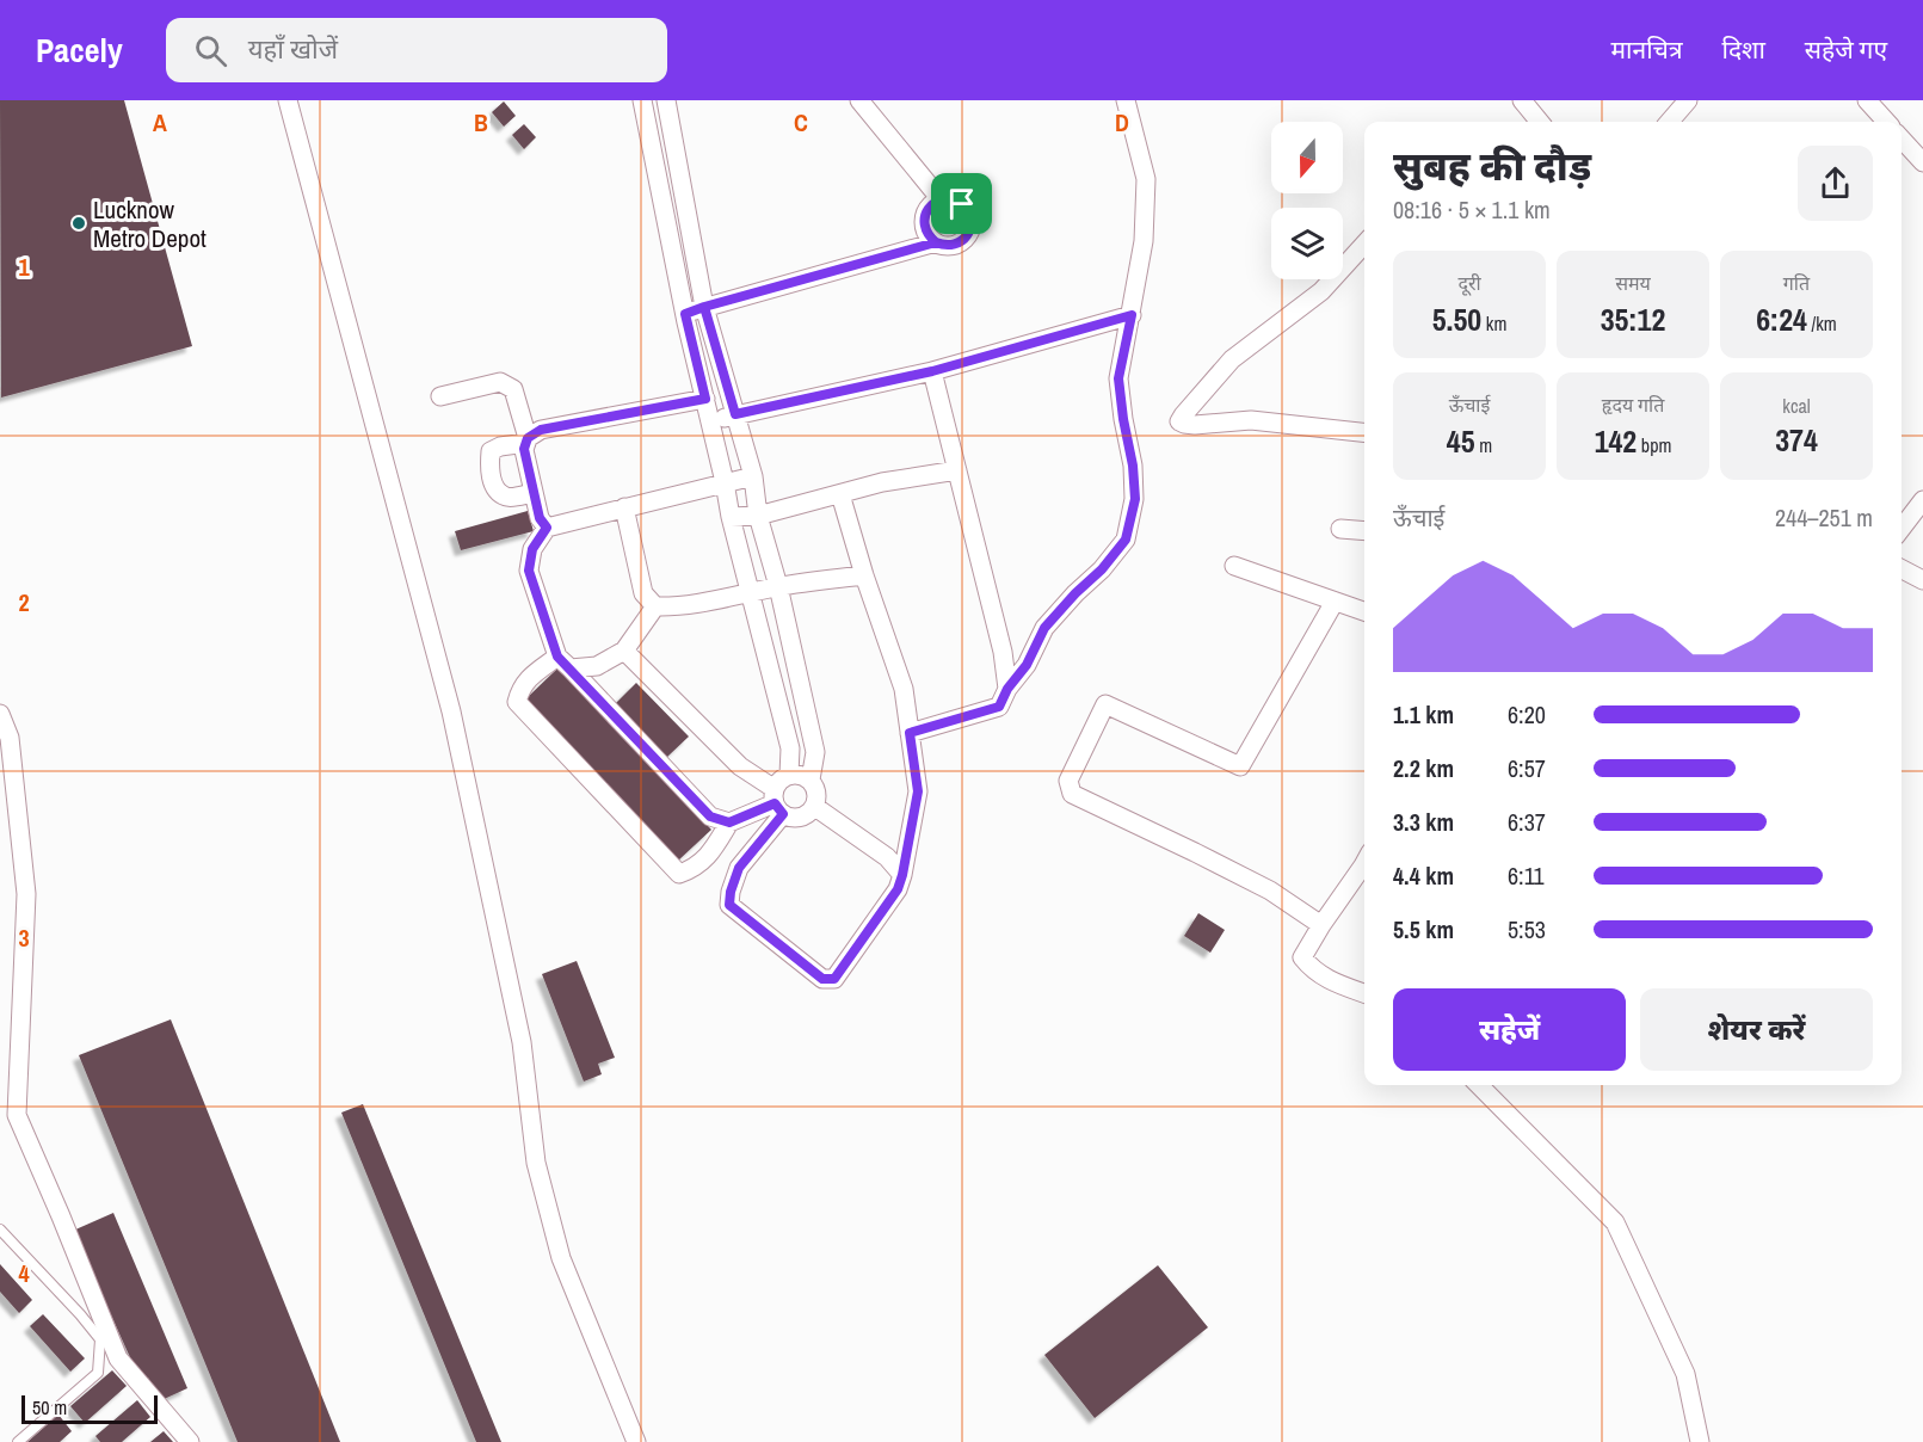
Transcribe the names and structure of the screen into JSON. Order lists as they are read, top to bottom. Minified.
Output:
{"places":["Lucknow Metro Depot"],"scale_bar":"50 m","north":"bottom","page":{"header":"Pacely","search":"यहाँ खोजें","nav":["मानचित्र","दिशा","सहेजे गए"],"heading":["सुबह की दौड़","08:16 · 5 × 1.1 km"],"stats":[["दूरी","5.50 km"],["समय","35:12"],["गति","6:24 /km"],["ऊँचाई","45 m"],["हृदय गति","142 bpm"],["kcal","374"]],"chart":["ऊँचाई","244–251 m"],"list":[{"name":"1.1 km","note":"6:20"},{"name":"2.2 km","note":"6:57"},{"name":"3.3 km","note":"6:37"},{"name":"4.4 km","note":"6:11"},{"name":"5.5 km","note":"5:53"}],"buttons":["सहेजें","शेयर करें"],"scale":"50 m"},"grid":{"columns":["A","B","C","D"],"rows":["1","2","3","4"]}}
